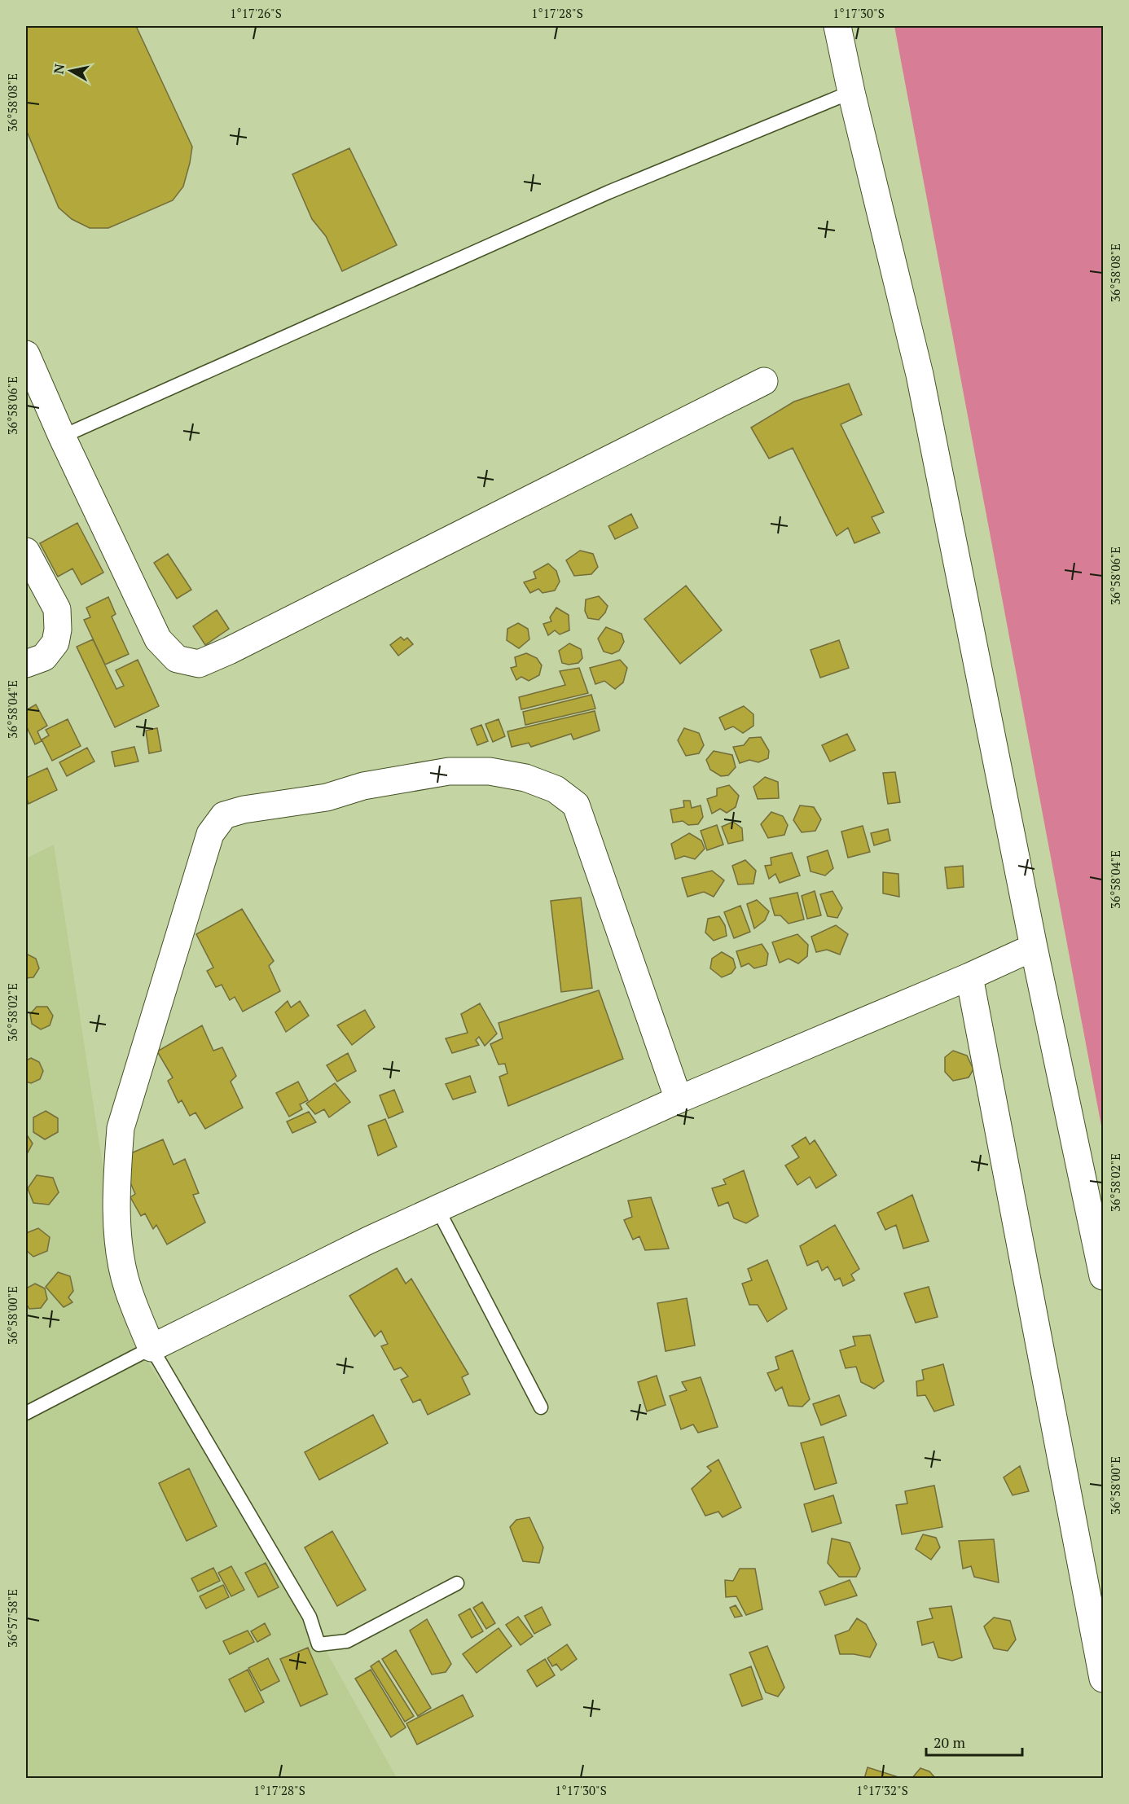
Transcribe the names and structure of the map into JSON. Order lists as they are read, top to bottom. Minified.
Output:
{"scale_bar":"20 m","north":"left","coordinates":["1°17'26\"S","1°17'28\"S","1°17'30\"S","36°58'08\"E","36°58'06\"E","36°58'04\"E","36°58'02\"E","36°58'00\"E","36°57'58\"E","1°17'32\"S"]}
